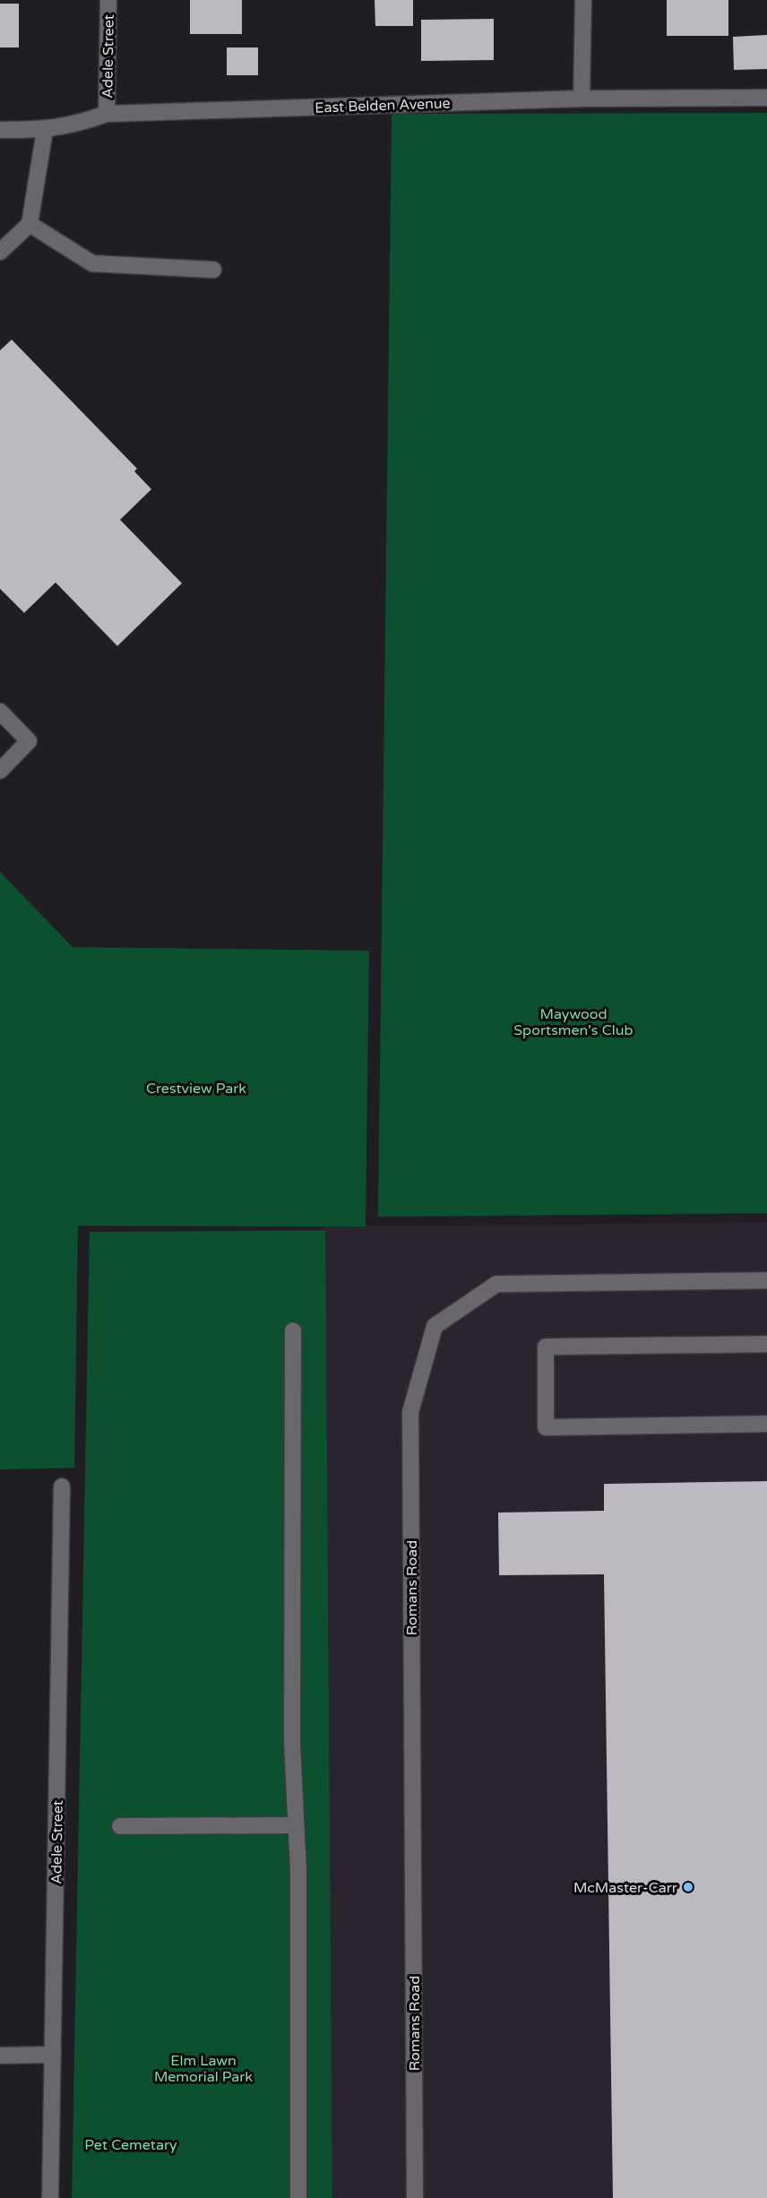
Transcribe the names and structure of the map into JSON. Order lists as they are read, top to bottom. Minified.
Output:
{"streets":{"street":["Adele Street","East Belden Avenue","Romans Road"]},"crossings":[["Adele Street","East Belden Avenue"]],"parks":["Maywood Sportsmen's Club","Crestview Park","Elm Lawn Memorial Park","Pet Cemetary"],"places":["McMaster-Carr"]}
